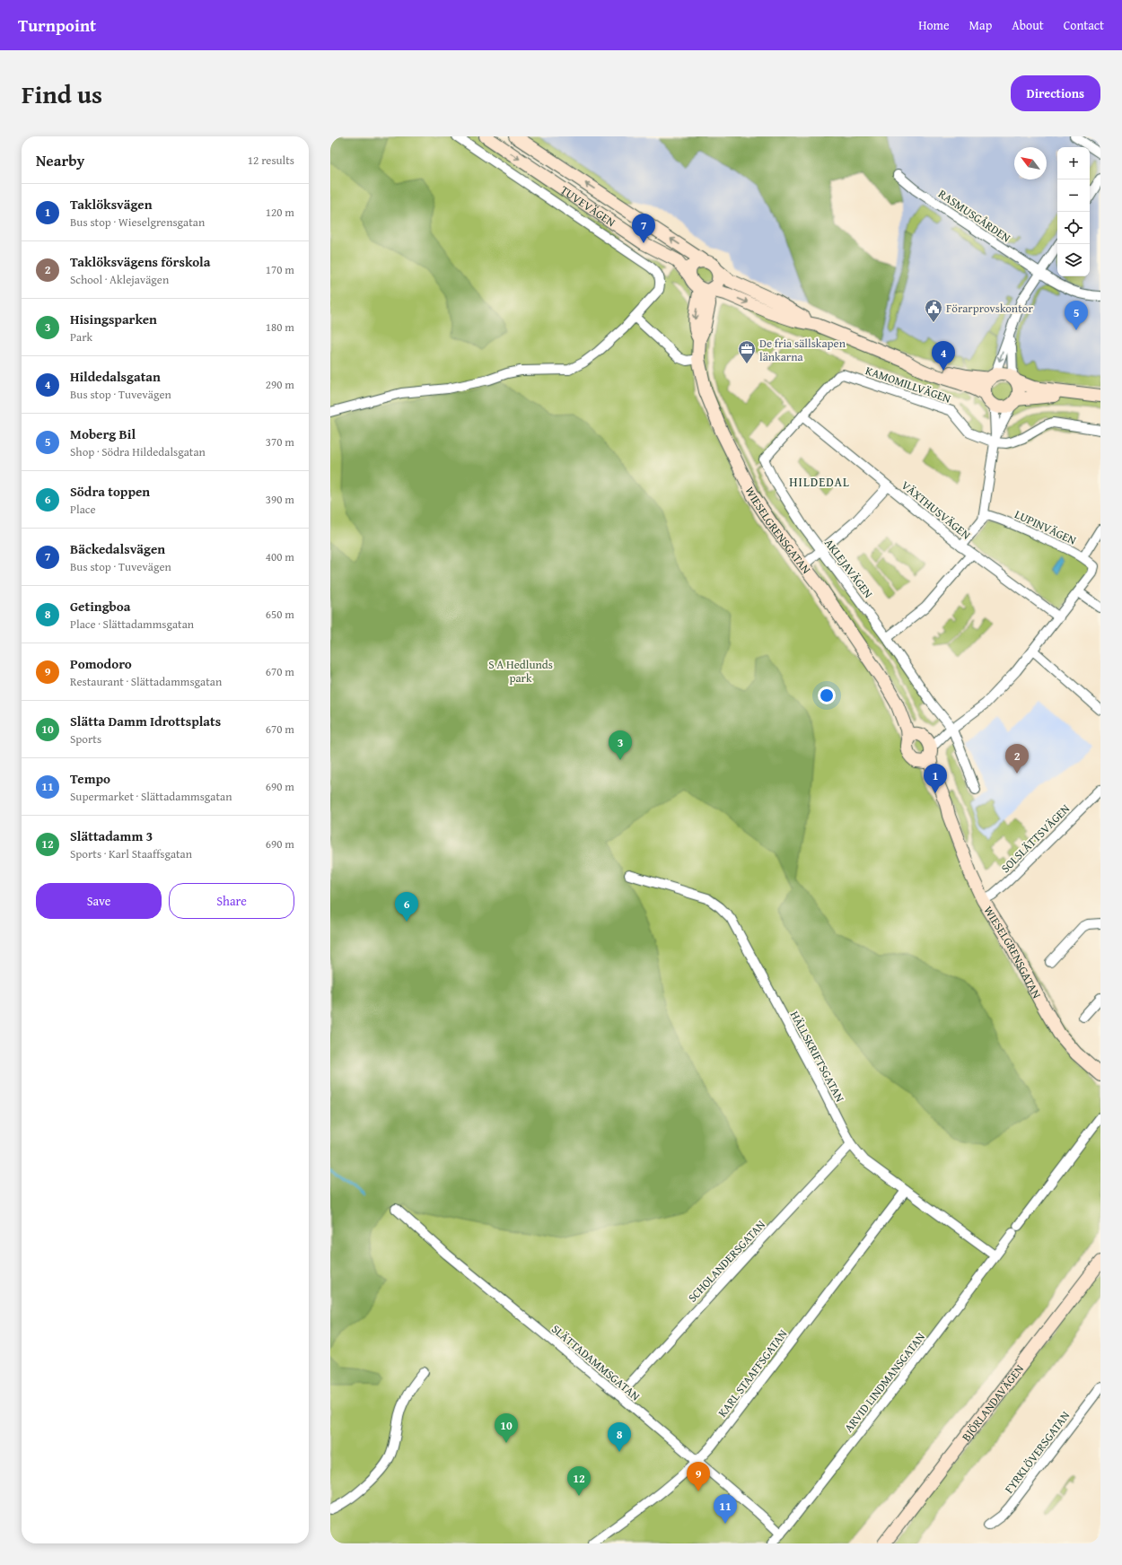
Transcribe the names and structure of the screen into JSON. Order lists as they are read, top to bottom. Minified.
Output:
{"streets":{"street":["TUVEVÄGEN","RASMUSGÅRDEN","KAMOMILLVÄGEN","VÄXTHUSVÄGEN","LUPINVÄGEN","WIESELGRENSGATAN","AKLEJAVÄGEN","SOLSLÄTTSVÄGEN","HÄLLSKRIFTSGATAN","SCHOLANDERSGATAN","SLÄTTADAMMSGATAN","KARL STAAFFSGATAN","ARVID LINDMANSGATAN","BJÖRLANDAVÄGEN","FYRKLÖVERSGATAN"]},"crossings":[["TUVEVÄGEN","WIESELGRENSGATAN"],["KAMOMILLVÄGEN","AKLEJAVÄGEN"],["VÄXTHUSVÄGEN","AKLEJAVÄGEN"],["WIESELGRENSGATAN","SOLSLÄTTSVÄGEN"],["HÄLLSKRIFTSGATAN","SCHOLANDERSGATAN"],["HÄLLSKRIFTSGATAN","KARL STAAFFSGATAN"],["HÄLLSKRIFTSGATAN","ARVID LINDMANSGATAN"],["SCHOLANDERSGATAN","SLÄTTADAMMSGATAN"],["SLÄTTADAMMSGATAN","KARL STAAFFSGATAN"],["SLÄTTADAMMSGATAN","ARVID LINDMANSGATAN"]],"districts":["HILDEDAL"],"parks":["S A Hedlunds park"],"places":{"public building":["Förarprovskontor"],"office":["De fria sällskapen länkarna"]},"north":"top left","page":{"header":"Turnpoint","nav":["Home","Map","About","Contact"],"title":"Find us","buttons":["Directions",["Save","Share"]],"heading":["Nearby","12 results"],"map_buttons":["+","−"],"list":[{"mark":"1","name":"Taklöksvägen","note":"Bus stop · Wieselgrensgatan","value":"120 m"},{"mark":"2","name":"Taklöksvägens förskola","note":"School · Aklejavägen","value":"170 m"},{"mark":"3","name":"Hisingsparken","note":"Park","value":"180 m"},{"mark":"4","name":"Hildedalsgatan","note":"Bus stop · Tuvevägen","value":"290 m"},{"mark":"5","name":"Moberg Bil","note":"Shop · Södra Hildedalsgatan","value":"370 m"},{"mark":"6","name":"Södra toppen","note":"Place","value":"390 m"},{"mark":"7","name":"Bäckedalsvägen","note":"Bus stop · Tuvevägen","value":"400 m"},{"mark":"8","name":"Getingboa","note":"Place · Slättadammsgatan","value":"650 m"},{"mark":"9","name":"Pomodoro","note":"Restaurant · Slättadammsgatan","value":"670 m"},{"mark":"10","name":"Slätta Damm Idrottsplats","note":"Sports","value":"670 m"},{"mark":"11","name":"Tempo","note":"Supermarket · Slättadammsgatan","value":"690 m"},{"mark":"12","name":"Slättadamm 3","note":"Sports · Karl Staaffsgatan","value":"690 m"}],"pins":["7","5","4","3","2","1","6","10","8","9","12","11"]}}
